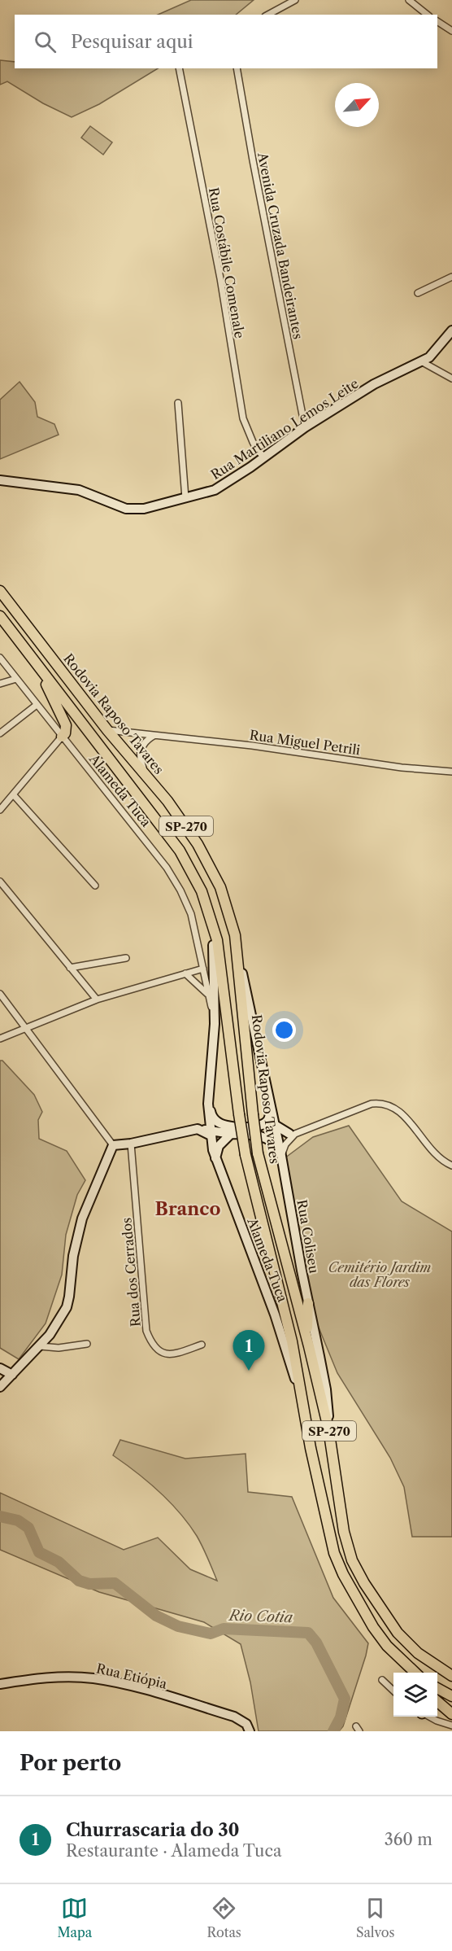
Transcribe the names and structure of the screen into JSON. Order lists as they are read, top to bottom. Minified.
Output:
{"streets":{"highway":["Rodovia Raposo Tavares","SP-270"],"street":["Avenida Cruzada Bandeirantes","Rua Costábile Comenale","Rua Martiliano Lemos Leite","Rua Miguel Petrili","Alameda Tuca","Rua Coliseu","Rua dos Cerrados","Rua Etiópia"]},"crossings":[["Avenida Cruzada Bandeirantes","Rua Martiliano Lemos Leite"],["Rua Costábile Comenale","Rua Martiliano Lemos Leite"],["Rodovia Raposo Tavares","Rua Miguel Petrili"],["Rodovia Raposo Tavares","Alameda Tuca"],["Rodovia Raposo Tavares","Rua Coliseu"]],"districts":["Branco"],"water":["Rio Cotia"],"parks":["Cemitério Jardim das Flores"],"north":"top right","page":{"search":"Pesquisar aqui","pins":"1","heading":"Por perto","list":[{"mark":"1","name":"Churrascaria do 30","note":"Restaurante · Alameda Tuca","value":"360 m"}],"nav":["Mapa","Rotas","Salvos"]}}
